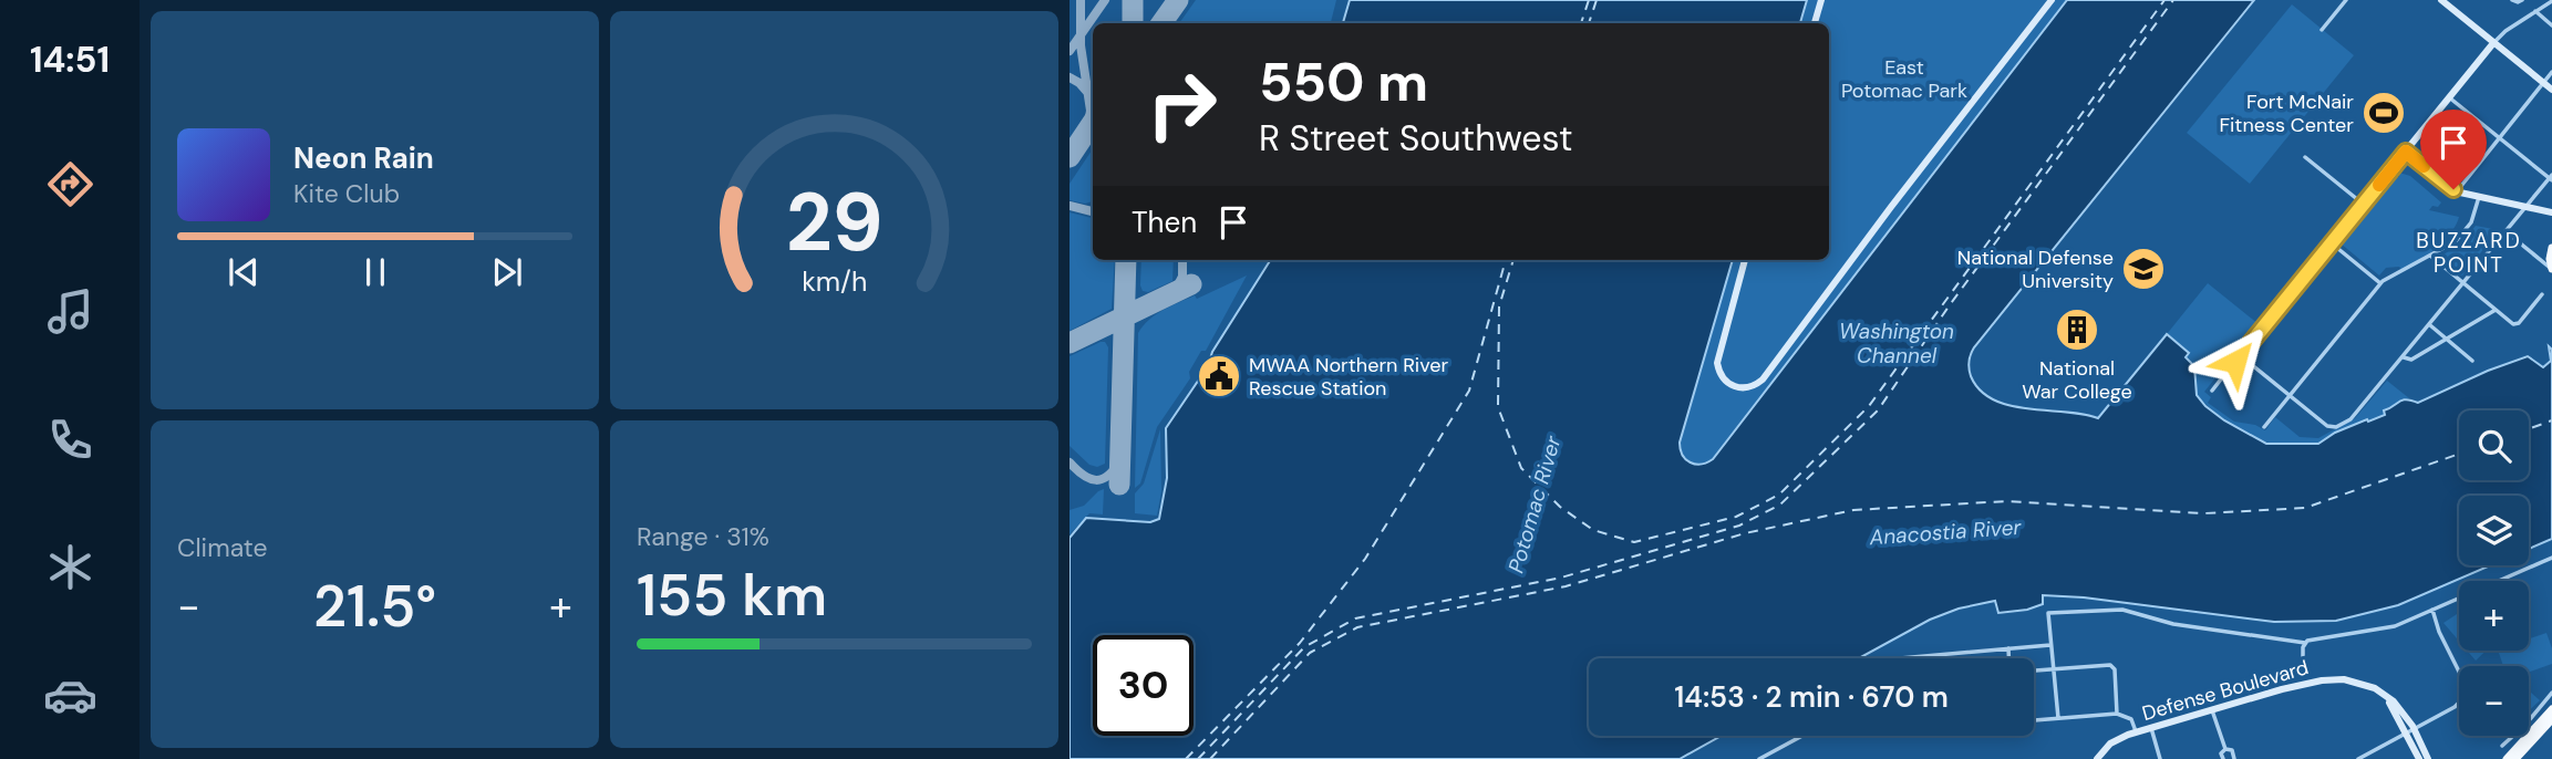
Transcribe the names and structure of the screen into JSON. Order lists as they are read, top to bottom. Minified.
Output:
{"streets":{"street":["Defense Boulevard"]},"districts":["BUZZARD POINT"],"water":["Washington Channel","Potomac River","Anacostia River"],"parks":["East Potomac Park"],"places":{"sports":["Fort McNair Fitness Center"],"school or university":["National Defense University"],"building":["National War College"],"public building":["MWAA Northern River Rescue Station"]},"page":{"tabs":"14:51","turn":["550 m","R Street Southwest"],"song":["Neon Rain","Kite Club"],"then":"Then","map_buttons":["+","−"],"tile":["Climate",["Range · 31%","155 km"]],"heat":["−","21.5°","+"],"limit":"30","trip":"14:53 · 2 min · 670 m","gauge":["29","km/h"]}}
